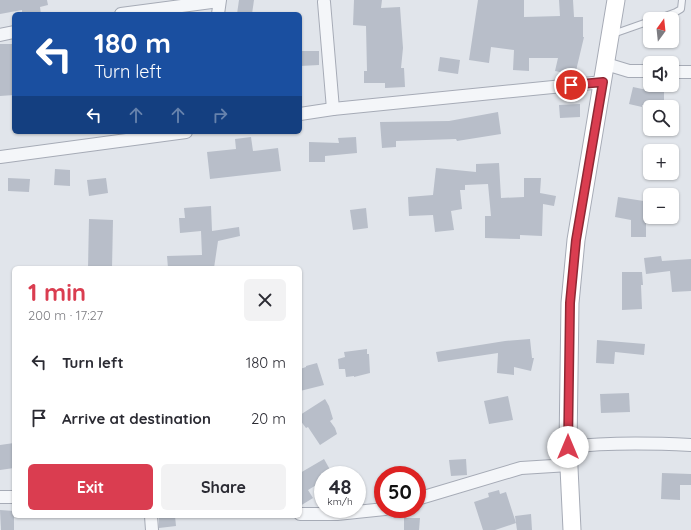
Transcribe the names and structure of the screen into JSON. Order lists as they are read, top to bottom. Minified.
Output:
{"north":"top","page":{"map_buttons":["+","−"],"turn":["180 m","Turn left"],"heading":["1 min","200 m · 17:27"],"list":[{"name":"Turn left","value":"180 m"},{"name":"Arrive at destination","value":"20 m"}],"buttons":["Exit","Share"],"speed":"48 km/h","limit":"50"}}
